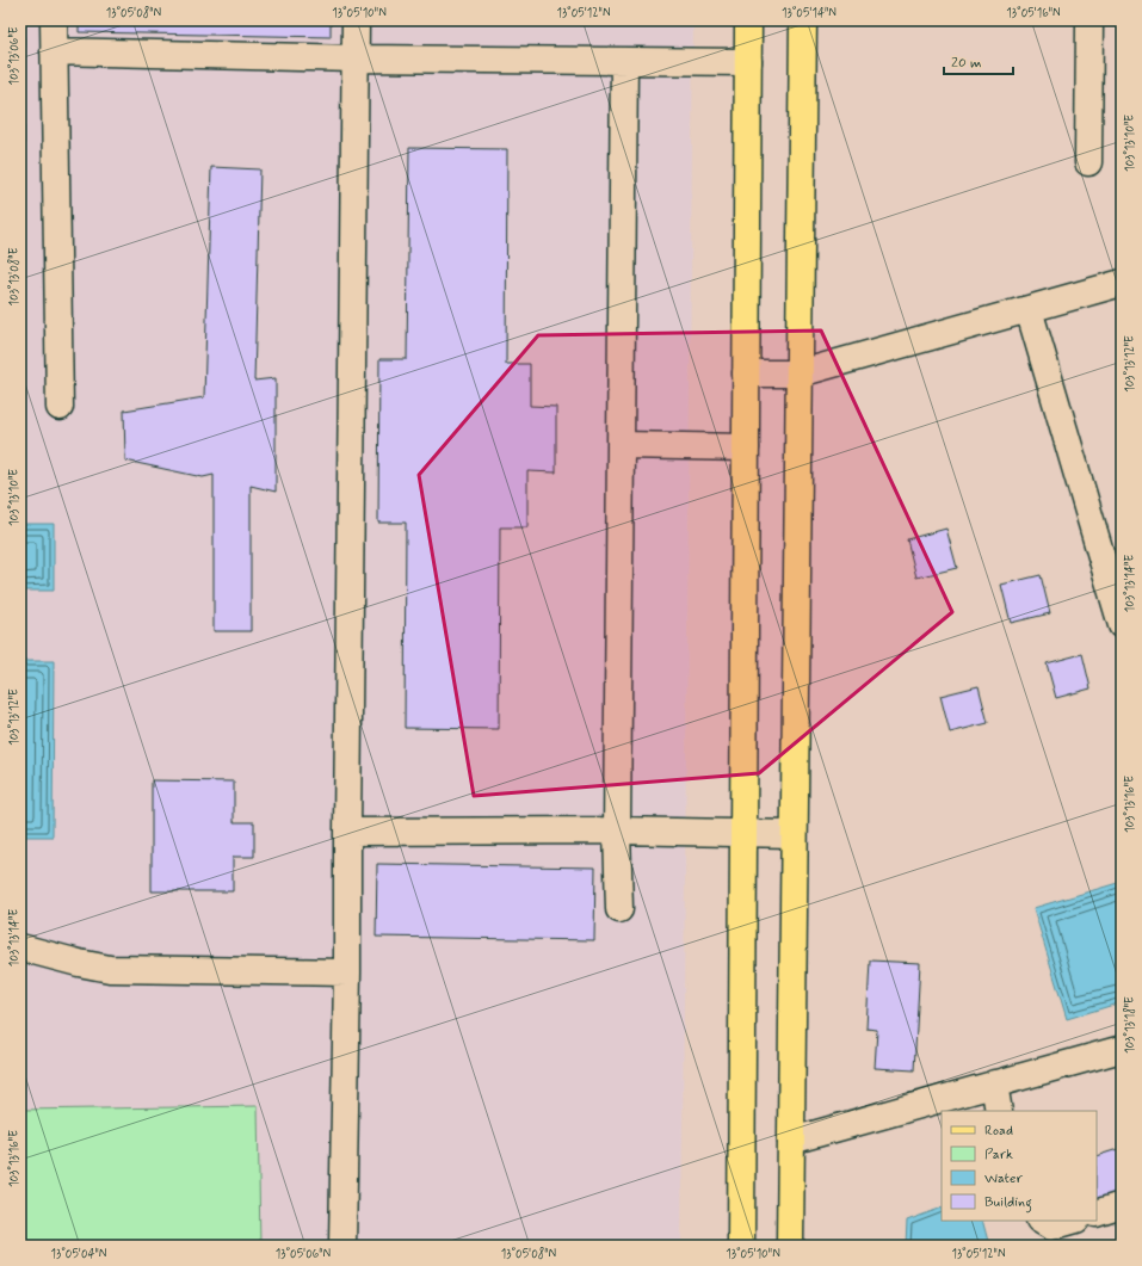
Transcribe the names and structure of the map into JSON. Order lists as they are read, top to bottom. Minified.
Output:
{"legend":["Road","Park","Water","Building"],"scale_bar":"20 m","coordinates":["13°05'08\"N","13°05'10\"N","13°05'12\"N","13°05'14\"N","13°05'16\"N","103°13'06\"E","103°13'10\"E","103°13'08\"E","103°13'12\"E","103°13'14\"E","103°13'16\"E","103°13'18\"E","13°05'04\"N","13°05'06\"N"]}
